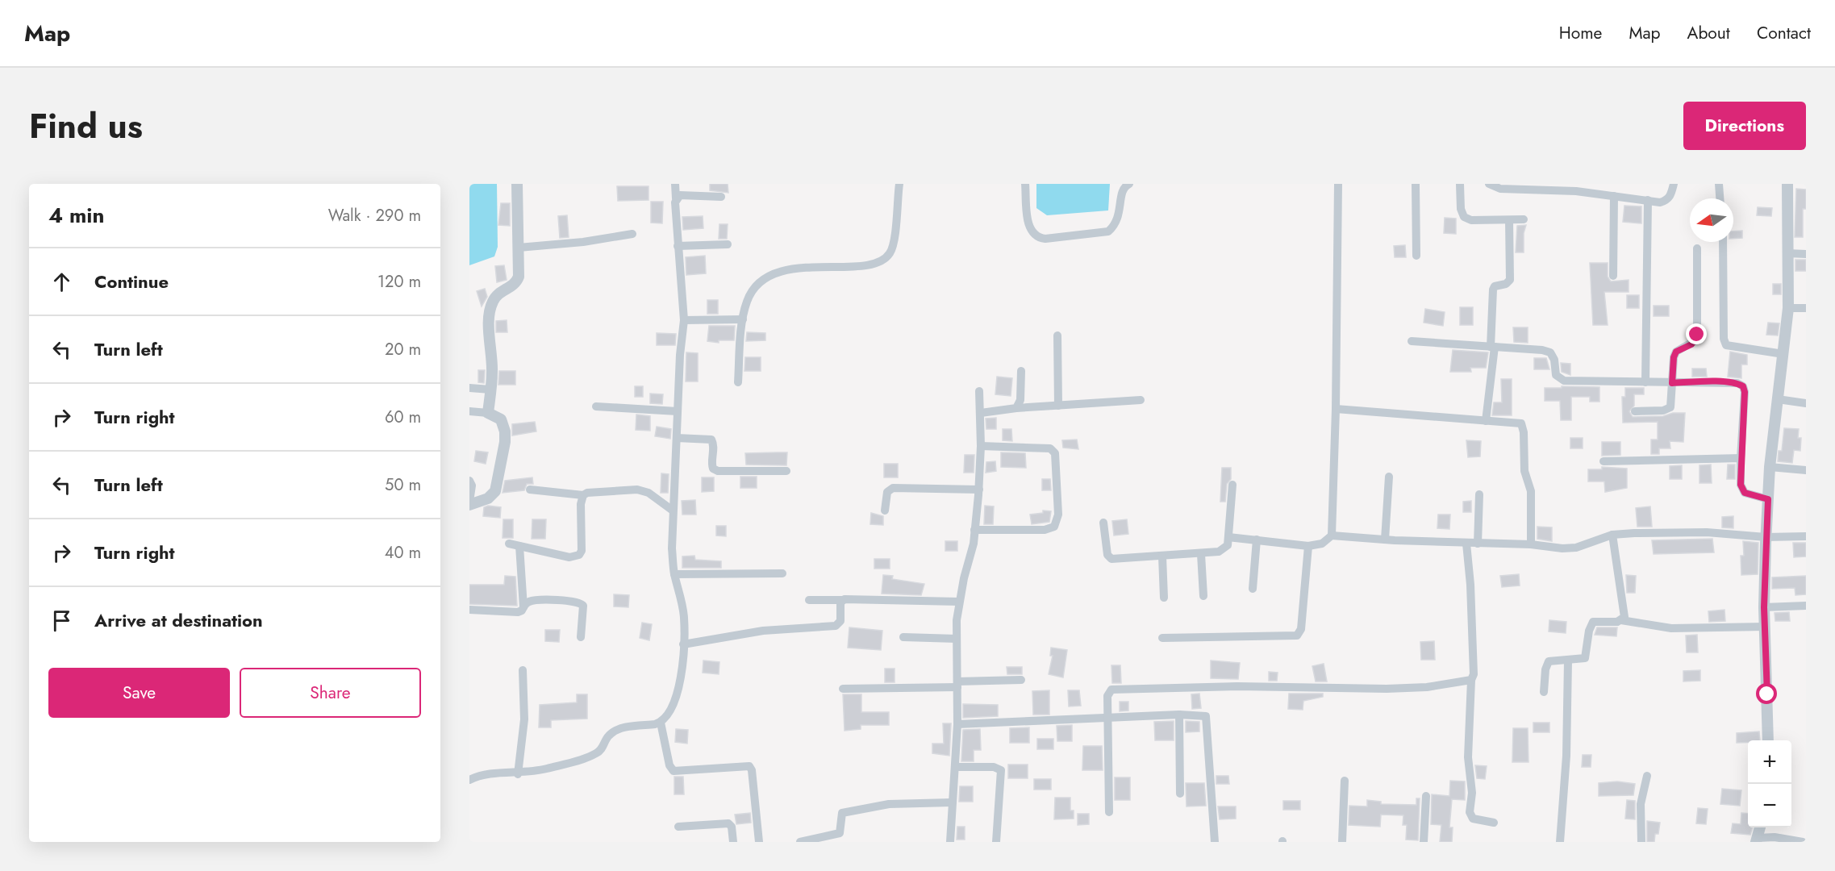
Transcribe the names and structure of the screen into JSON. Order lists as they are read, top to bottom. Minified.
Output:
{"north":"left","page":{"header":"Map","nav":["Home","Map","About","Contact"],"title":"Find us","buttons":["Directions",["Save","Share"]],"heading":["4 min","Walk · 290 m"],"list":[["Continue","120 m"],["Turn left","20 m"],["Turn right","60 m"],["Turn left","50 m"],["Turn right","40 m"],"Arrive at destination"],"map_buttons":["+","−"]}}
